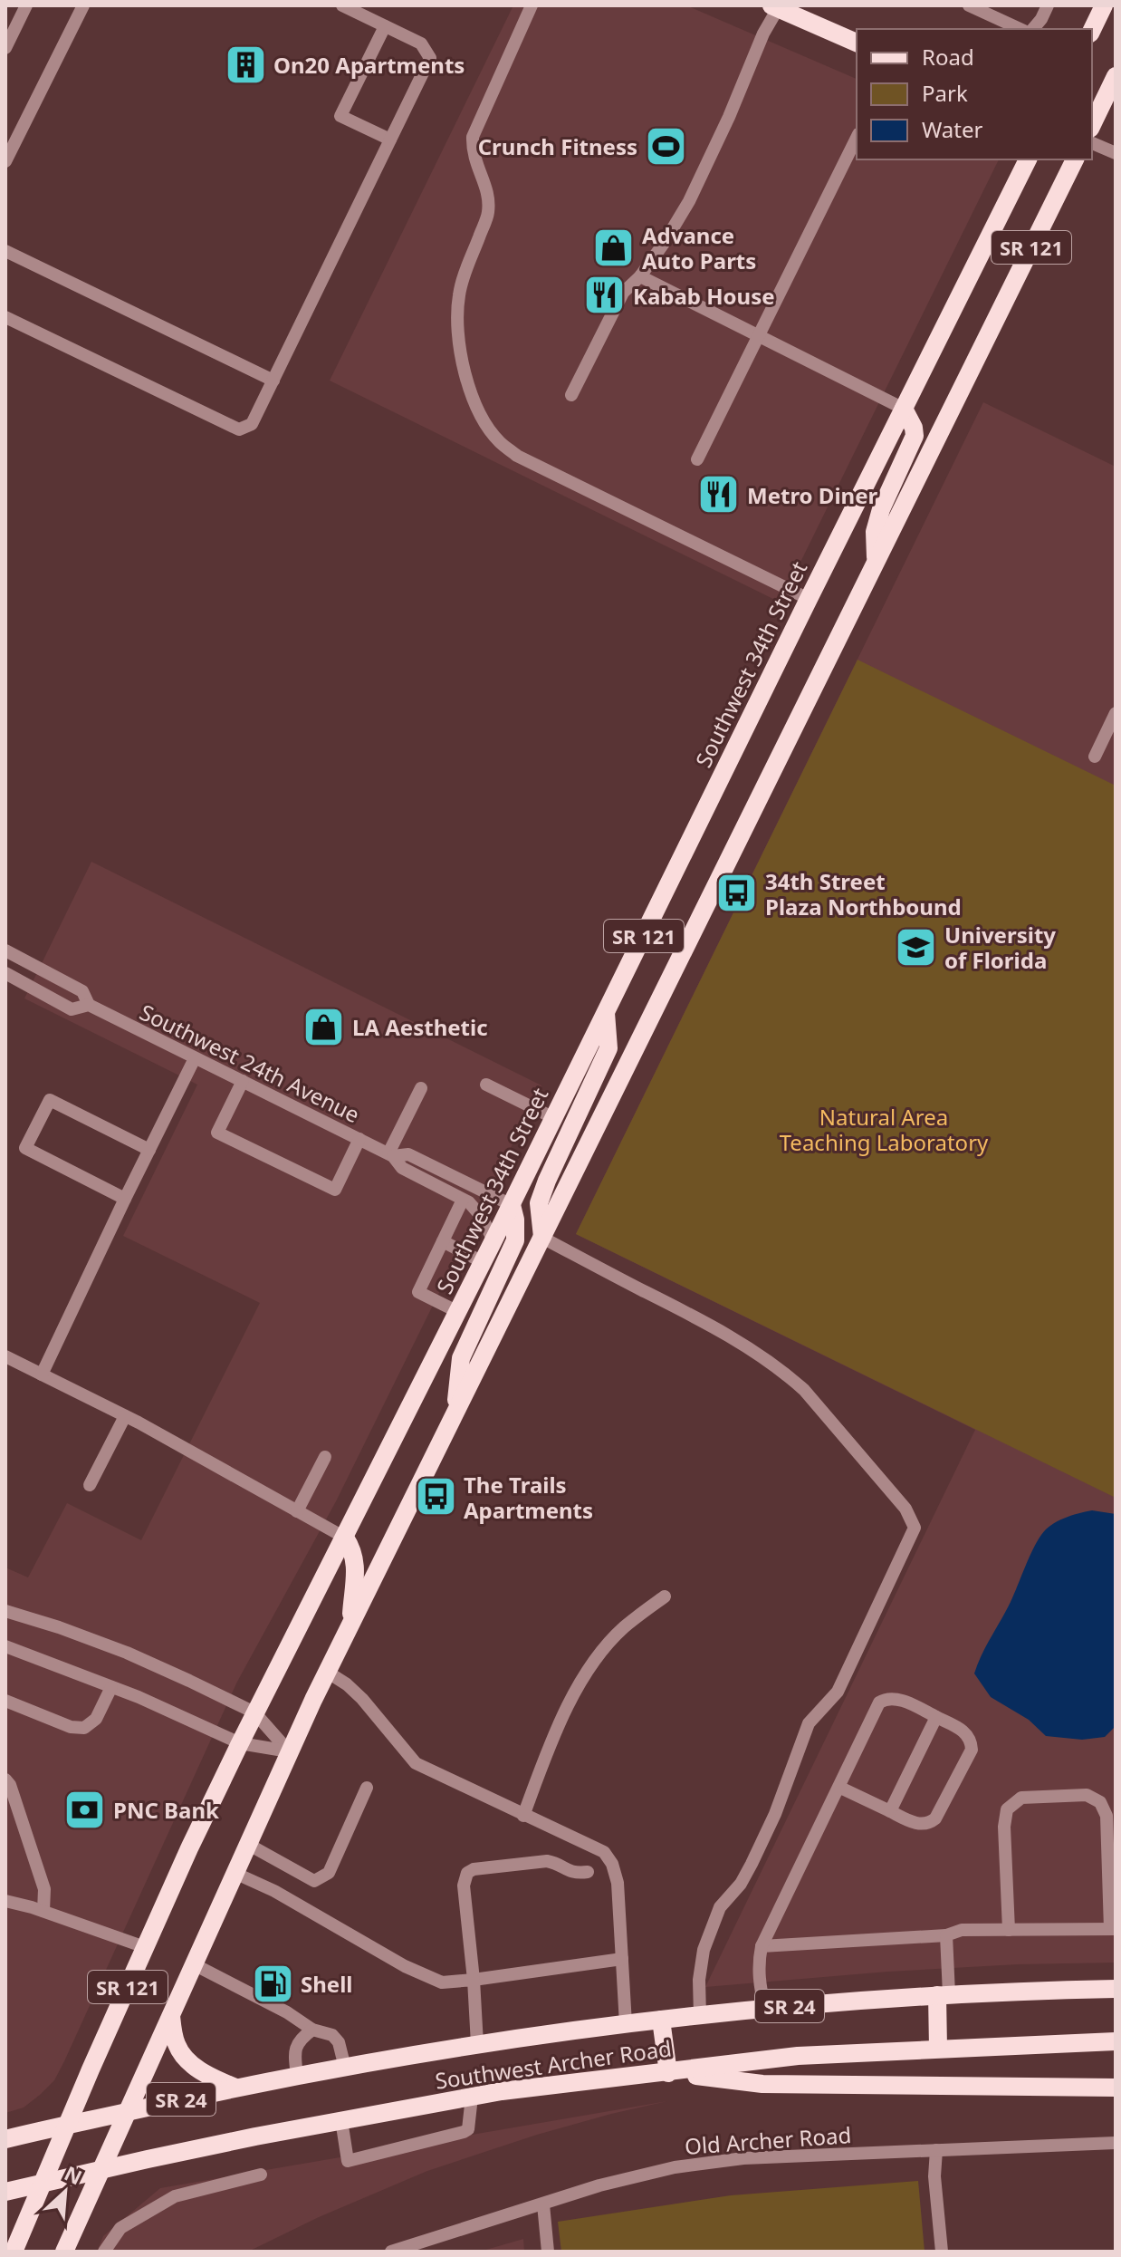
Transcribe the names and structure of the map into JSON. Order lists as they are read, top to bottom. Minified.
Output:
{"streets":{"main road":["SR 121","Southwest 34th Street","SR 24","Southwest Archer Road"],"street":["Southwest 24th Avenue","Old Archer Road"]},"crossings":[["SR 121","Southwest Archer Road"],["Southwest 34th Street","Southwest 24th Avenue"],["Southwest 34th Street","Southwest Archer Road"]],"parks":["Natural Area Teaching Laboratory"],"places":{"building":["On20 Apartments"],"sports":["Crunch Fitness"],"shop":["Advance Auto Parts","LA Aesthetic"],"restaurant":["Kabab House","Metro Diner"],"bus stop":["34th Street Plaza Northbound","The Trails Apartments"],"school or university":["University of Florida"],"bank":["PNC Bank"],"fuel station":["Shell"]},"legend":["Road","Park","Water"],"north":"top right"}
